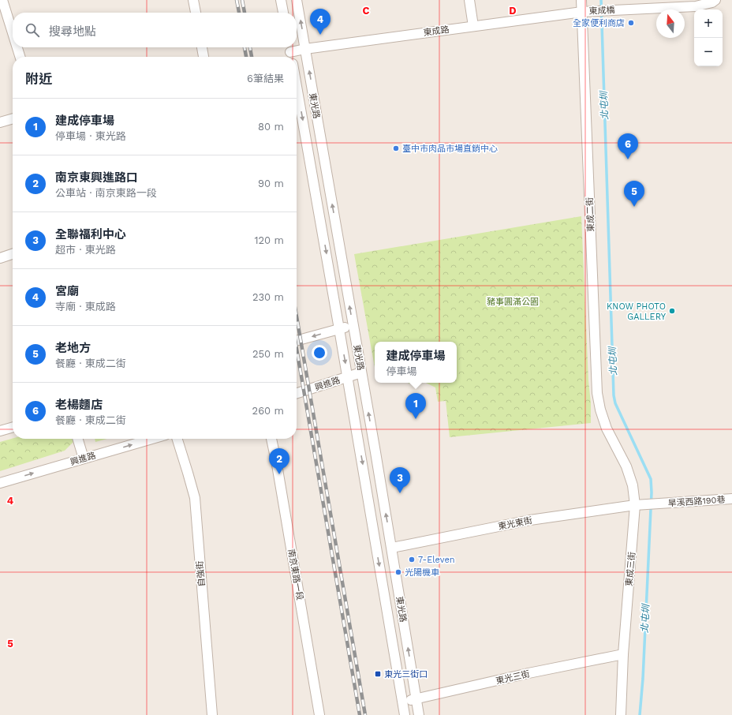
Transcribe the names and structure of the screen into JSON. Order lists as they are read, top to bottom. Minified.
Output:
{"streets":{"street":["東成橋","東成路","東光路","東成二街","興進路","旱溪西路190巷","東光東街","東成三街","自強街","南京東路一段","東光三街"]},"crossings":[["東成橋","東成路"],["東成橋","東成二街"],["東成路","東光路"],["東成路","東成二街"],["東光路","興進路"],["東光路","東光東街"],["東光路","東光三街"],["東成二街","東成三街"],["旱溪西路190巷","東光東街"],["旱溪西路190巷","東成三街"],["東光東街","東成三街"],["東成三街","東光三街"]],"one_way":["興進路"],"water":["北屯圳"],"parks":["豬事圓滿公園"],"places":{"other":["全家便利商店","臺中市肉品市場直銷中心","KNOW PHOTO GALLERY","7-Eleven","光陽機車"],"transit":["東光三街口"]},"north":"top","page":{"pins":["4","6","5","1","2","3"],"map_buttons":["+","−"],"search":"搜尋地點","heading":["附近","6筆結果"],"list":[{"mark":"1","name":"建成停車場","note":"停車場 · 東光路","value":"80 m"},{"mark":"2","name":"南京東興進路口","note":"公車站 · 南京東路一段","value":"90 m"},{"mark":"3","name":"全聯福利中心","note":"超市 · 東光路","value":"120 m"},{"mark":"4","name":"宮廟","note":"寺廟 · 東成路","value":"230 m"},{"mark":"5","name":"老地方","note":"餐廳 · 東成二街","value":"250 m"},{"mark":"6","name":"老楊麵店","note":"餐廳 · 東成二街","value":"260 m"}],"popup":["建成停車場","停車場"]},"grid":{"columns":["C","D"],"rows":["4","5"]}}
